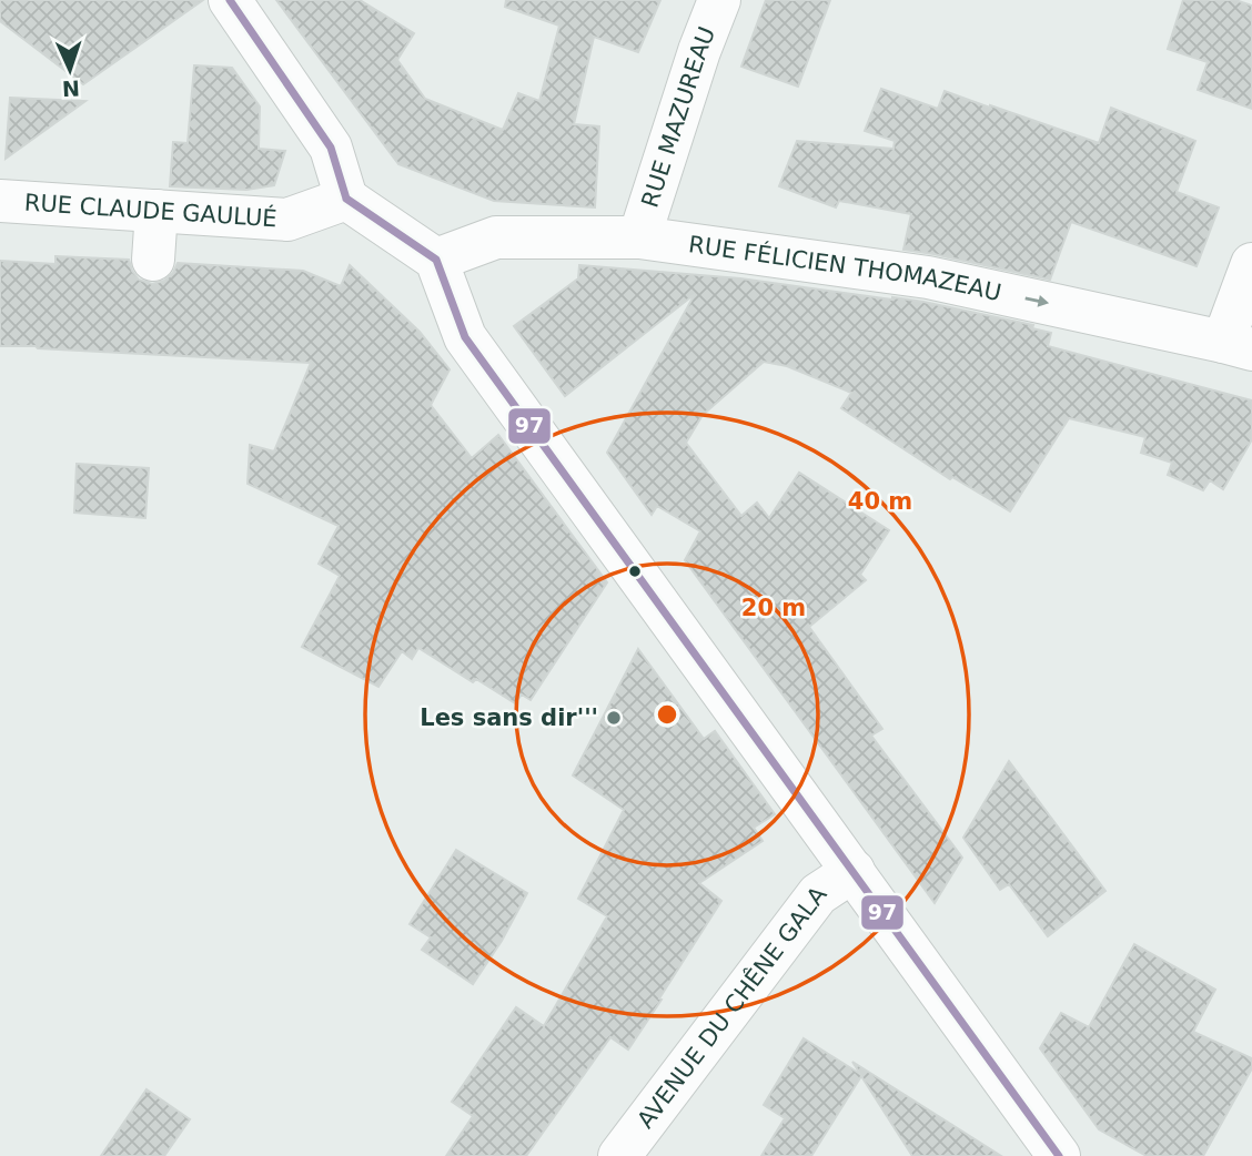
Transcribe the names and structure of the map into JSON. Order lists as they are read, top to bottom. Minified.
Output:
{"streets":{"street":["RUE MAZUREAU","RUE CLAUDE GAULUÉ","RUE FÉLICIEN THOMAZEAU","AVENUE DU CHÊNE GALA"]},"crossings":[["RUE MAZUREAU","RUE FÉLICIEN THOMAZEAU"]],"one_way":["RUE FÉLICIEN THOMAZEAU"],"places":["Les sans dir'''"],"lines":["transit line 97"],"north":"bottom","rings":["40 m","20 m"]}
